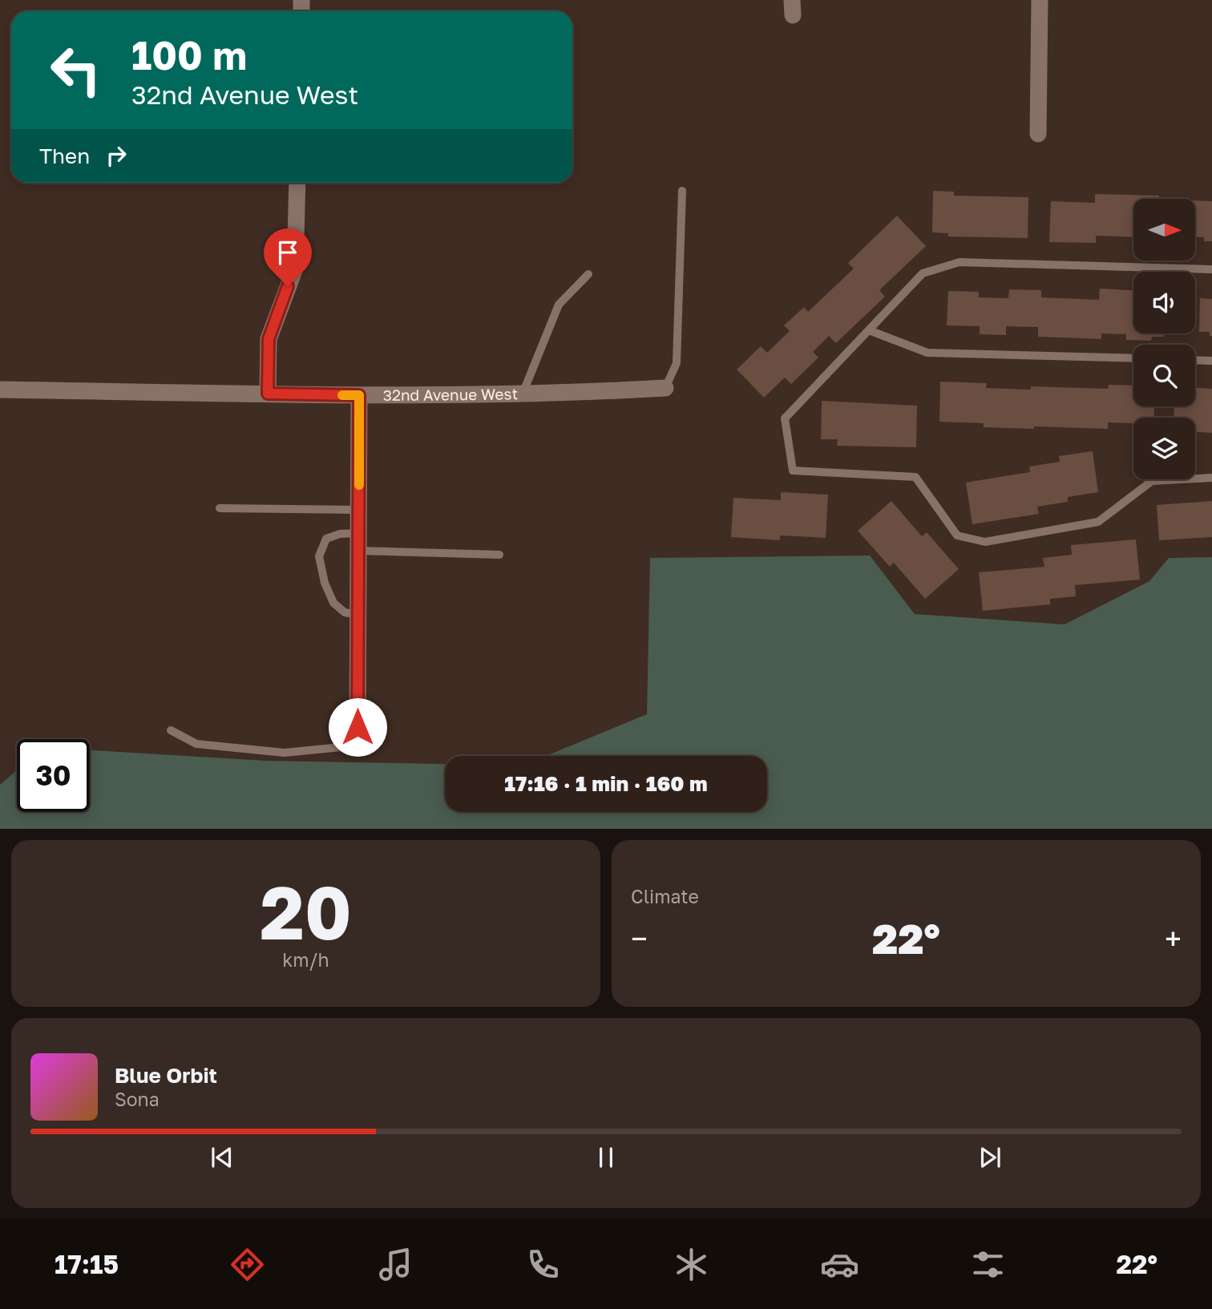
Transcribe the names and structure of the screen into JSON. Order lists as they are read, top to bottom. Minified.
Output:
{"streets":{"street":["32nd Avenue West"]},"north":"right","page":{"turn":["100 m","32nd Avenue West"],"then":"Then","limit":"30","trip":"17:16 · 1 min · 160 m","tile":[["20","km/h"],"Climate"],"heat":["−","22°","+"],"song":["Blue Orbit","Sona"],"tabs":["17:15","22°"]}}
